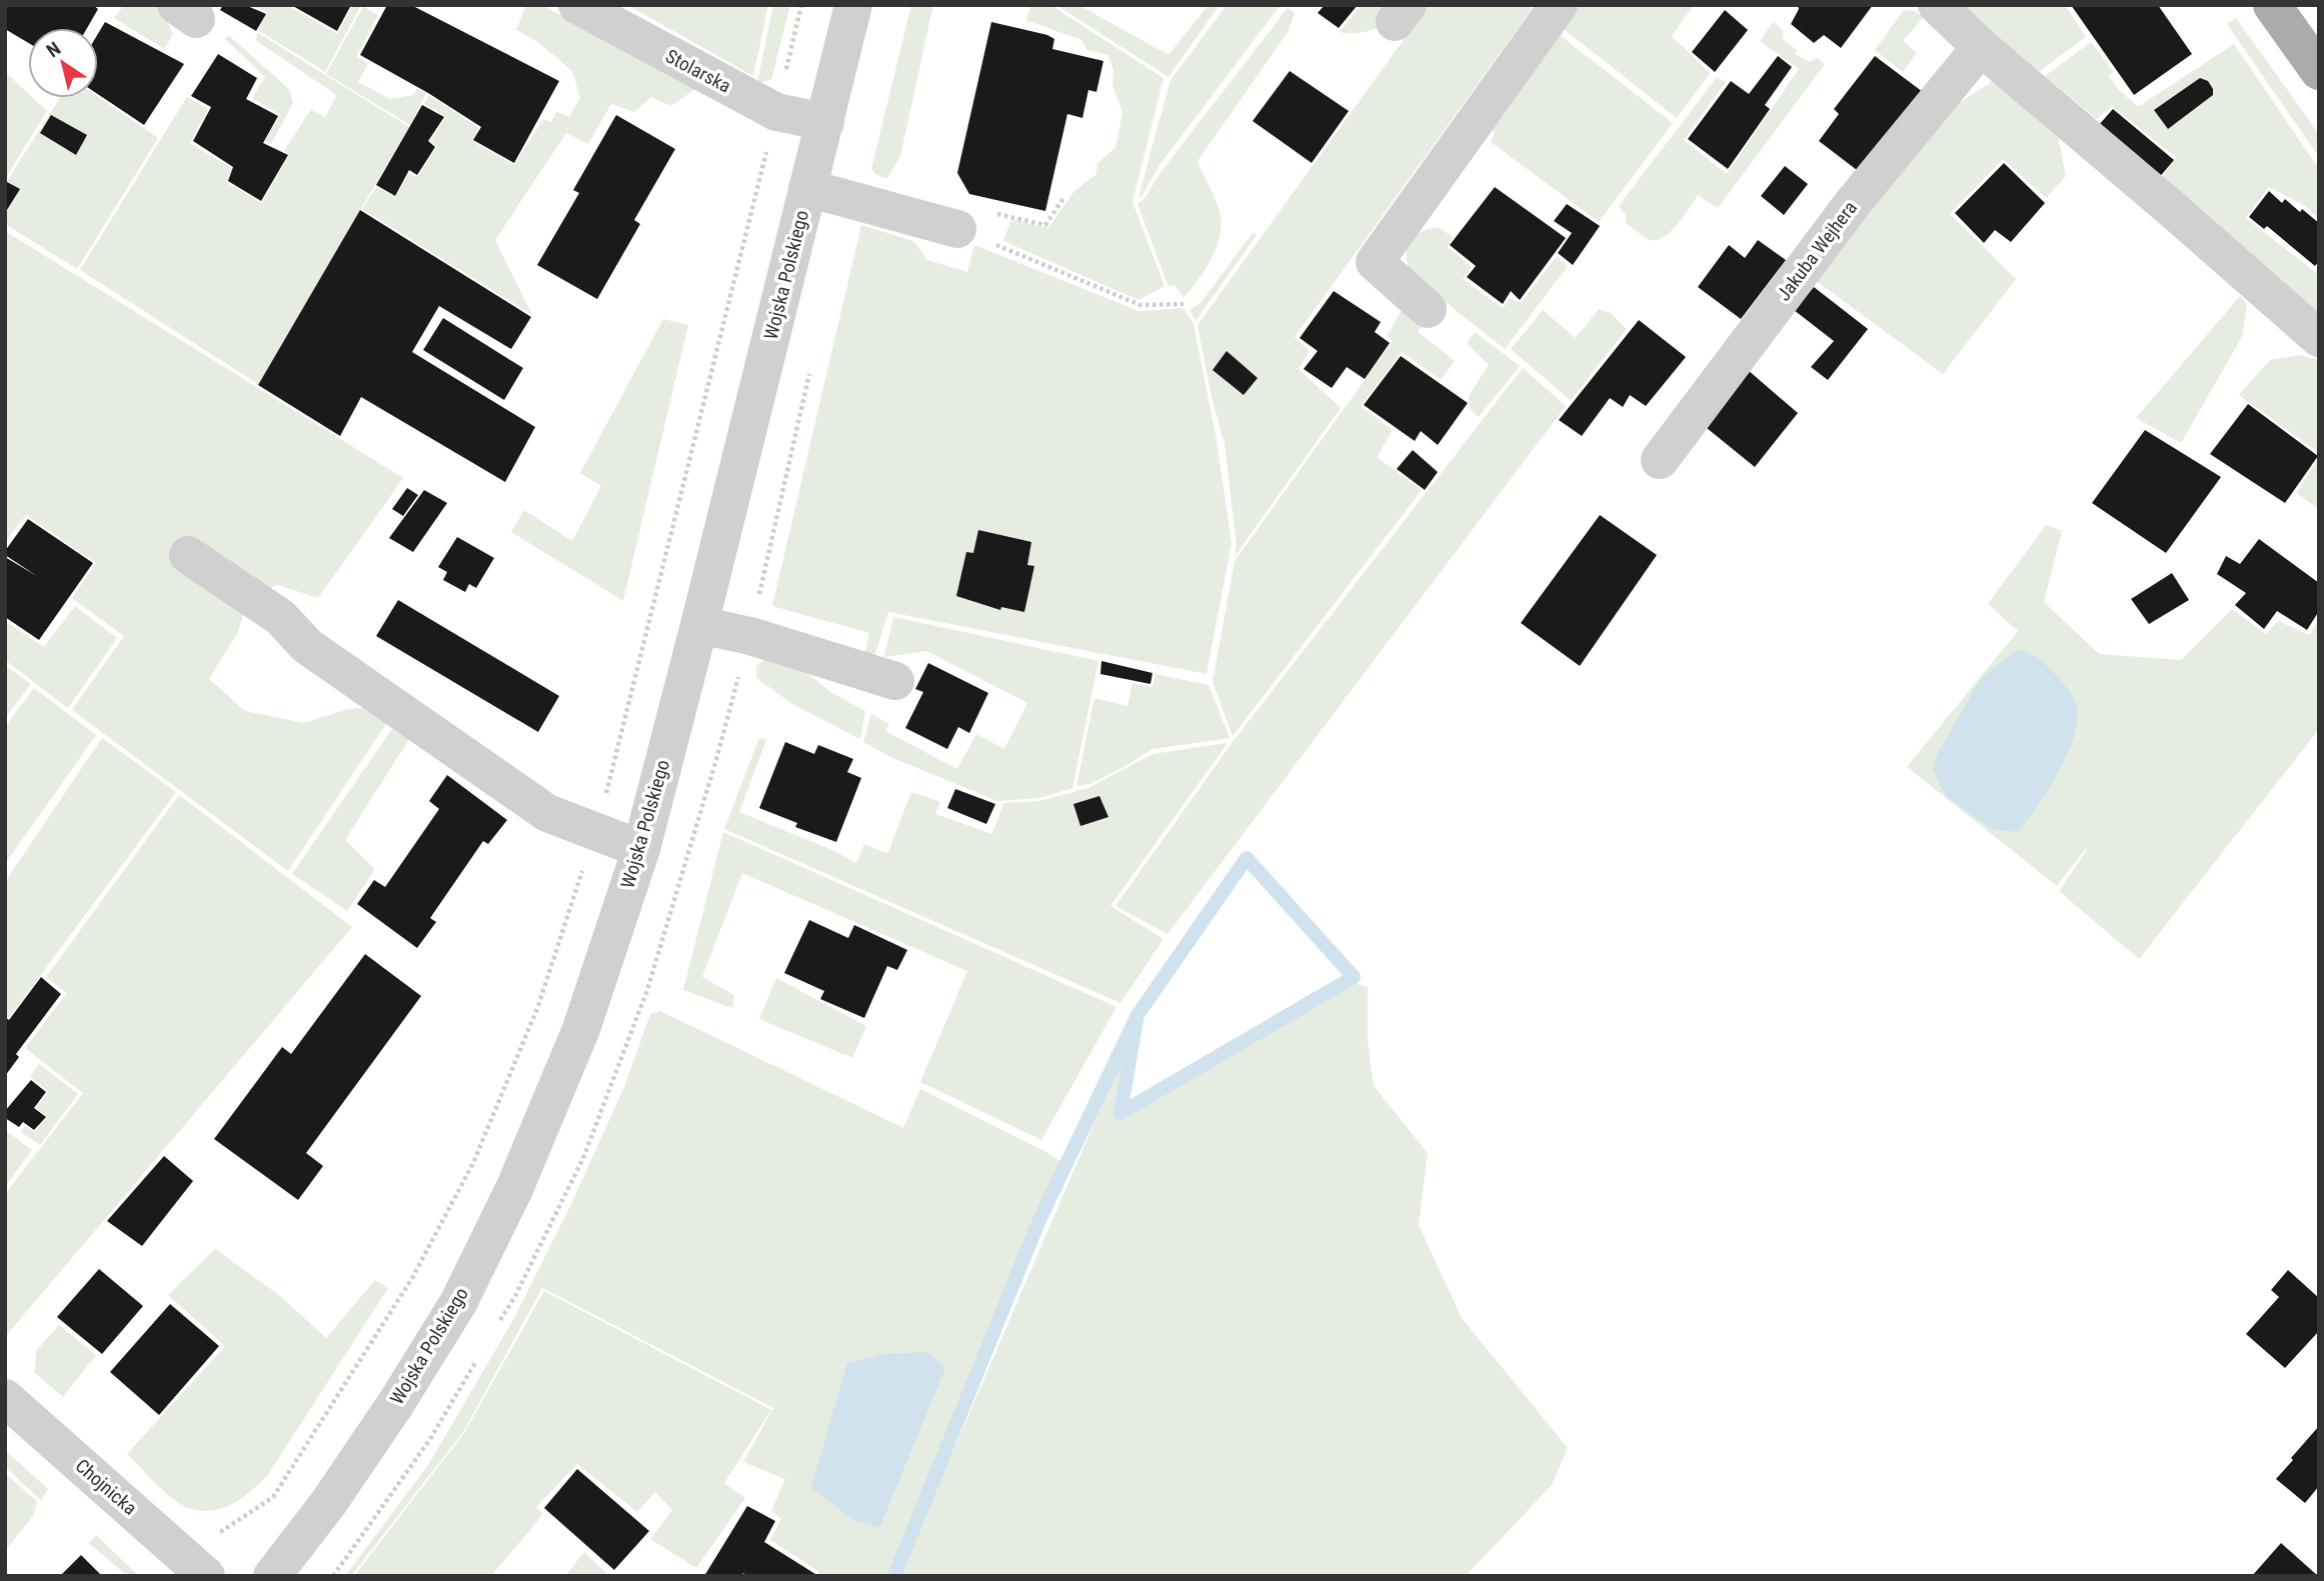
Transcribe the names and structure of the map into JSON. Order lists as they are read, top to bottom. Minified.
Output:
{"streets":{"street":["Stolarska","Jakuba Wejhera","Wojska Polskiego","Chojnicka"]},"crossings":[["Stolarska","Wojska Polskiego"]],"north":"top left"}
